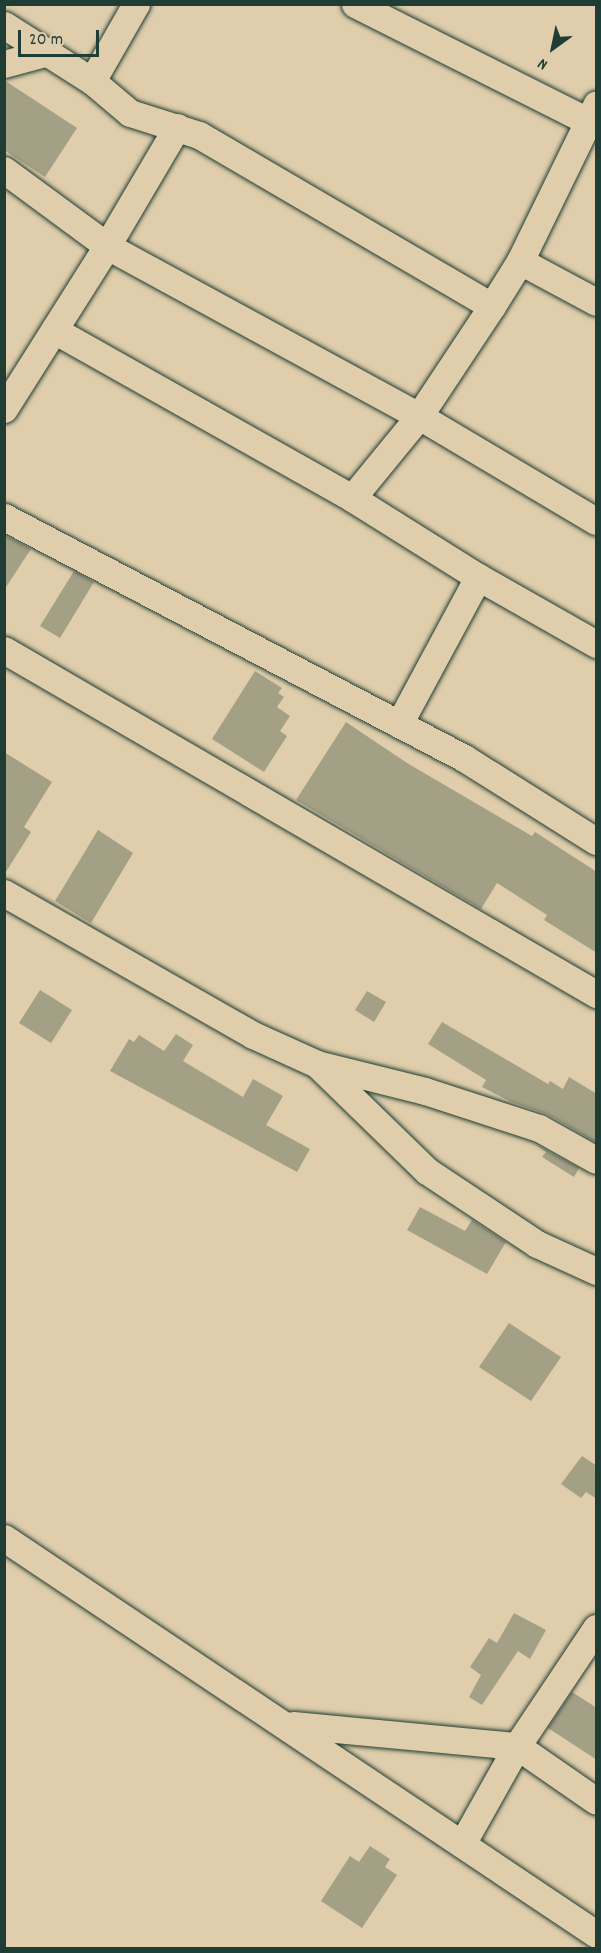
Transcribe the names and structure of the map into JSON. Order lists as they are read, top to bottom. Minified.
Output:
{"scale_bar":"20 m","north":"bottom left"}
